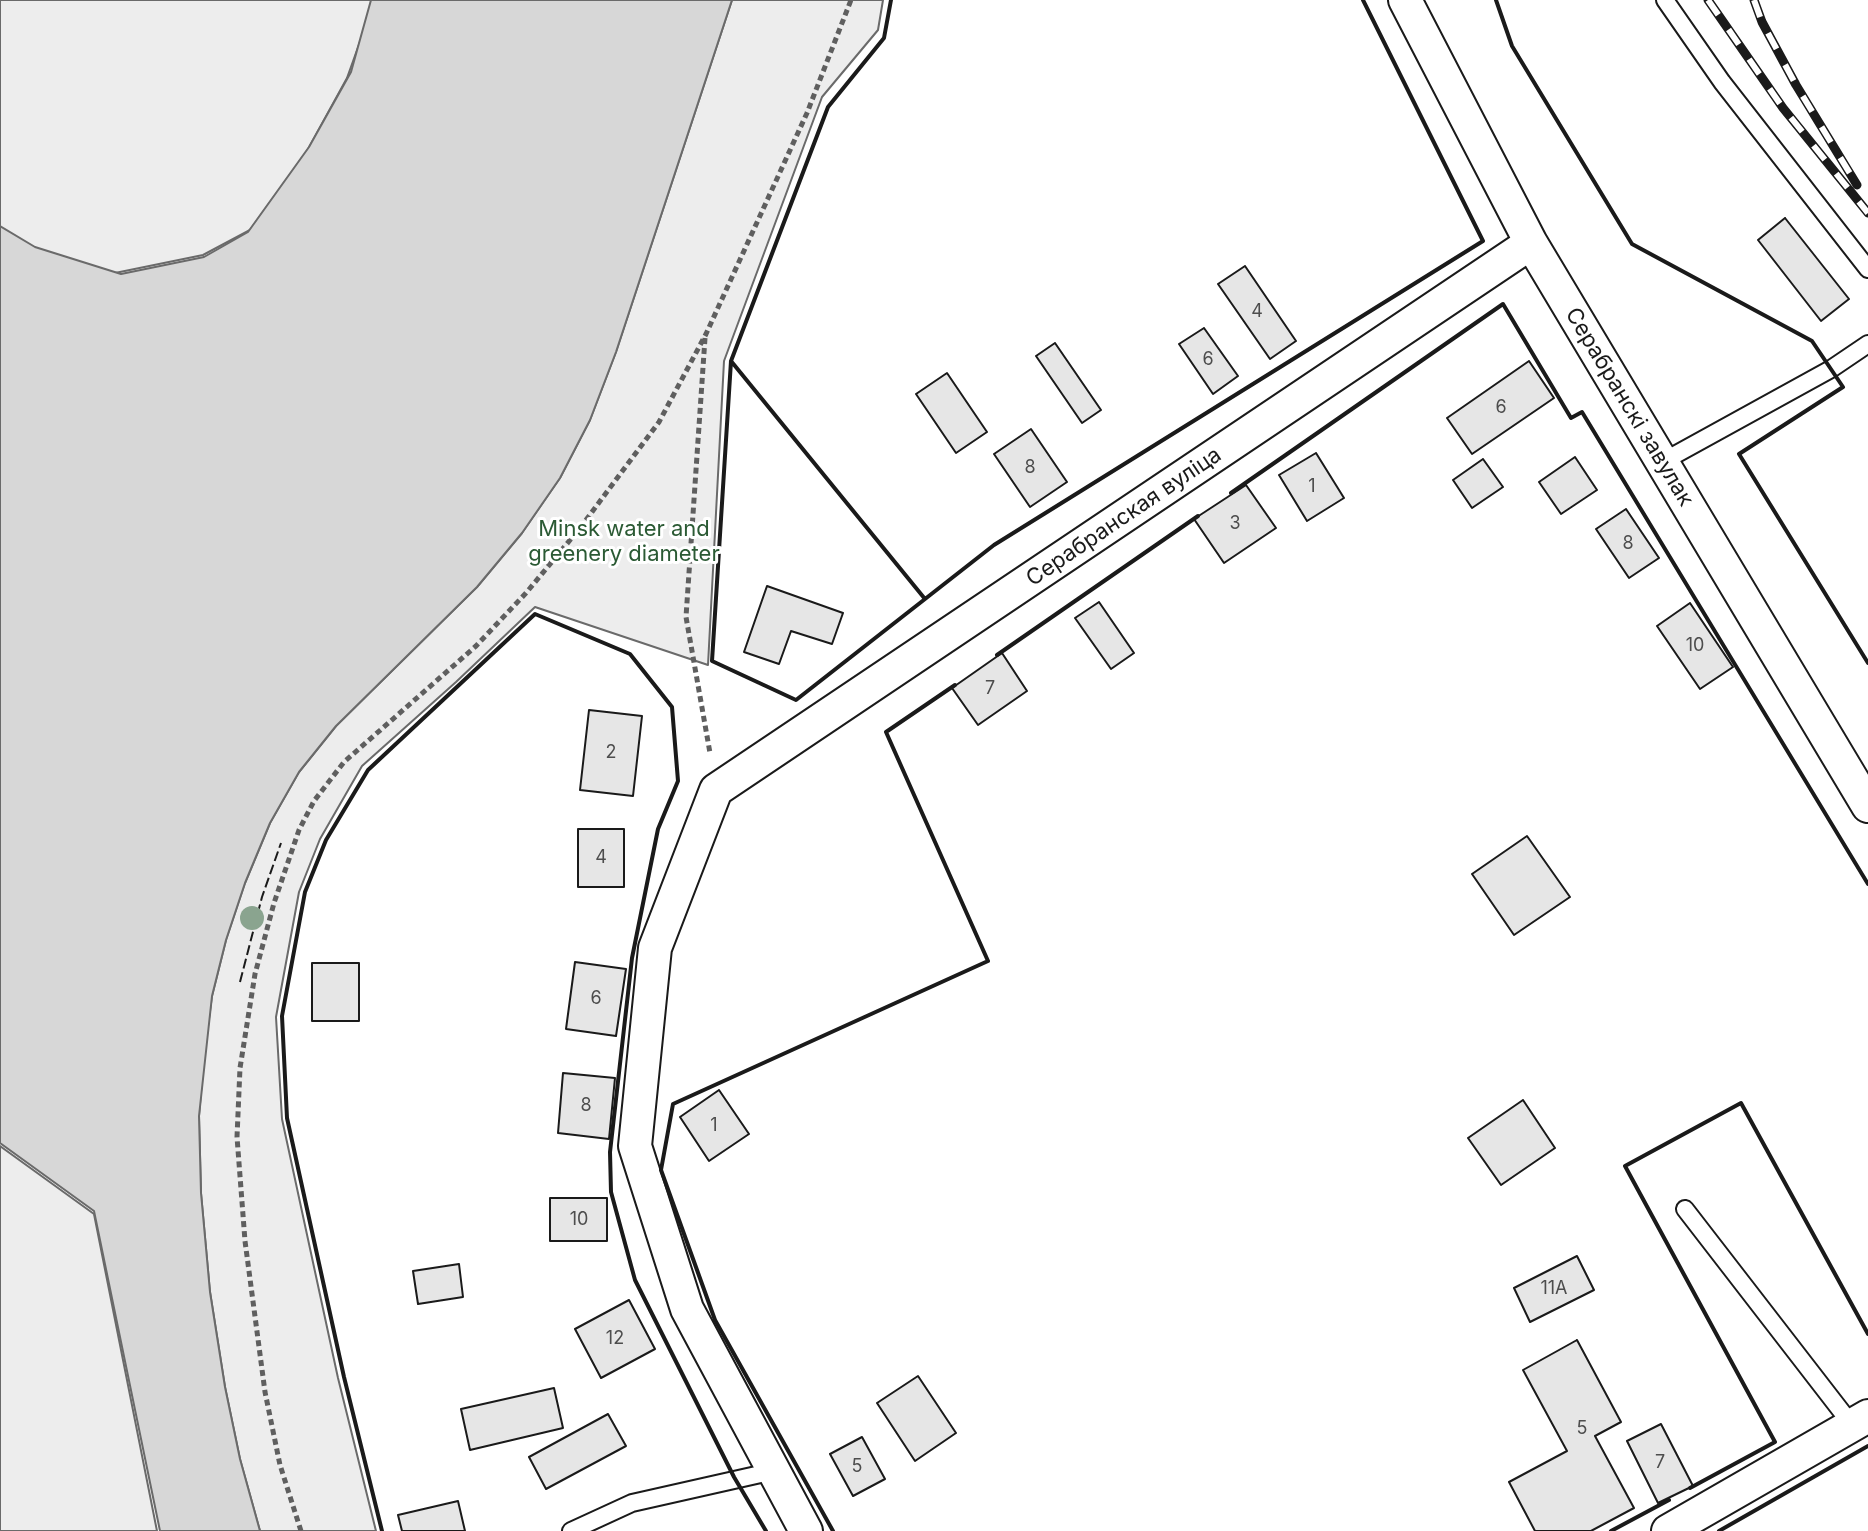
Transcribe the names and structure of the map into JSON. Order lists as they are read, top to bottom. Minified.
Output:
{"streets":{"street":["Серабранскі завулак","Серабранская вуліца"]},"crossings":[["Серабранскі завулак","Серабранская вуліца"]],"parks":["Minsk water and greenery diameter"],"house_numbers":["4","6","6","8","1","3","8","10","7","2","4","6","8","1","10","11А","12","5","7","5"]}
